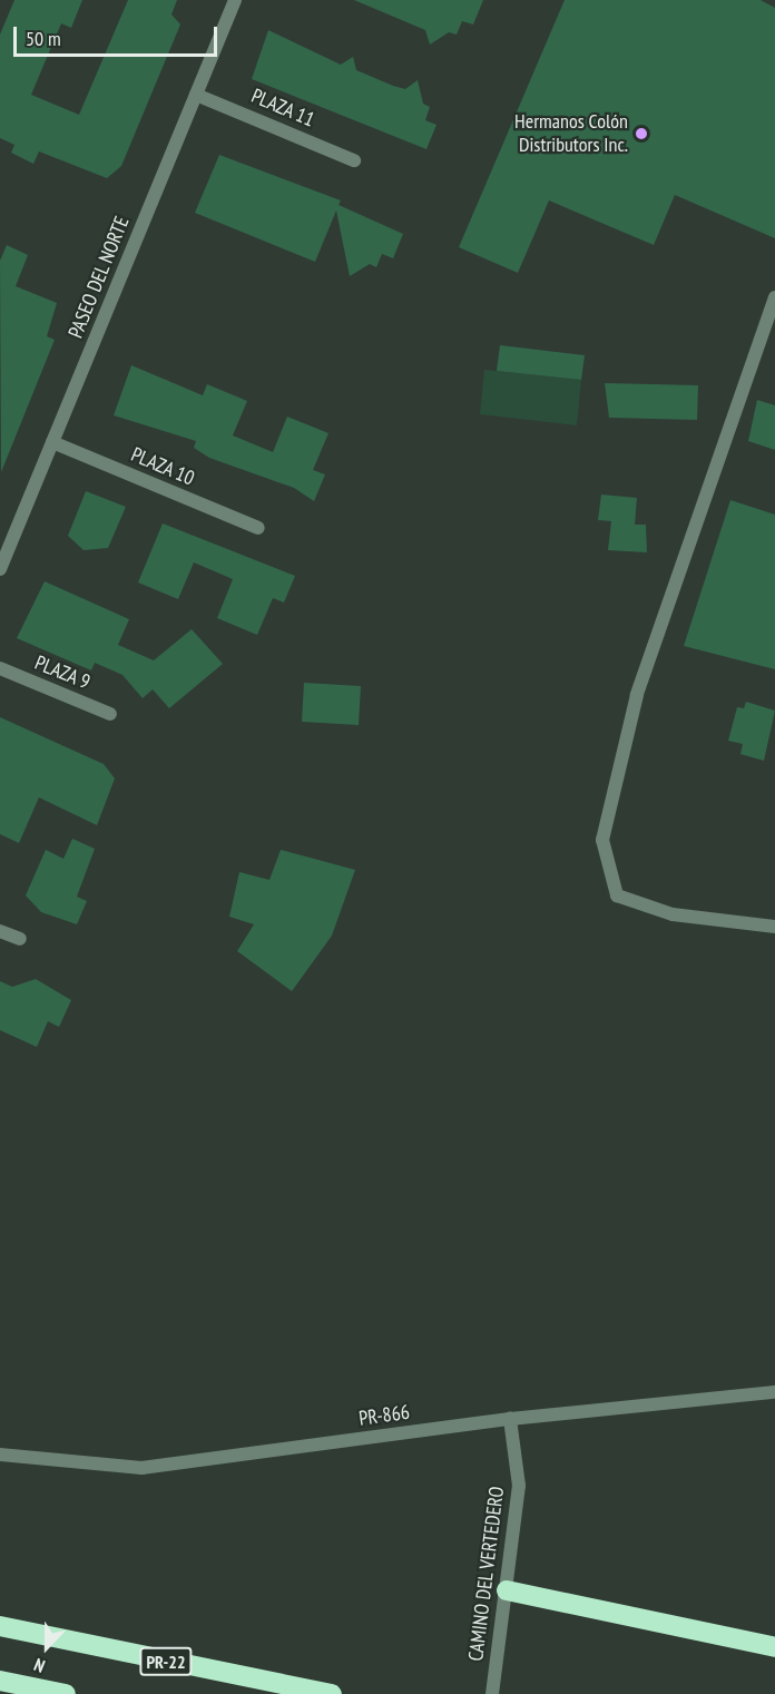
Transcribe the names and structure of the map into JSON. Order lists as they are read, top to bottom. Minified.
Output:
{"streets":{"highway":["PR-22"],"street":["PLAZA 11","PASEO DEL NORTE","PLAZA 10","PLAZA 9","PR-866","CAMINO DEL VERTEDERO"]},"crossings":[["PLAZA 11","PASEO DEL NORTE"],["PASEO DEL NORTE","PLAZA 10"],["PR-866","CAMINO DEL VERTEDERO"]],"places":["Hermanos Colón Distributors Inc."],"scale_bar":"50 m","north":"bottom"}
